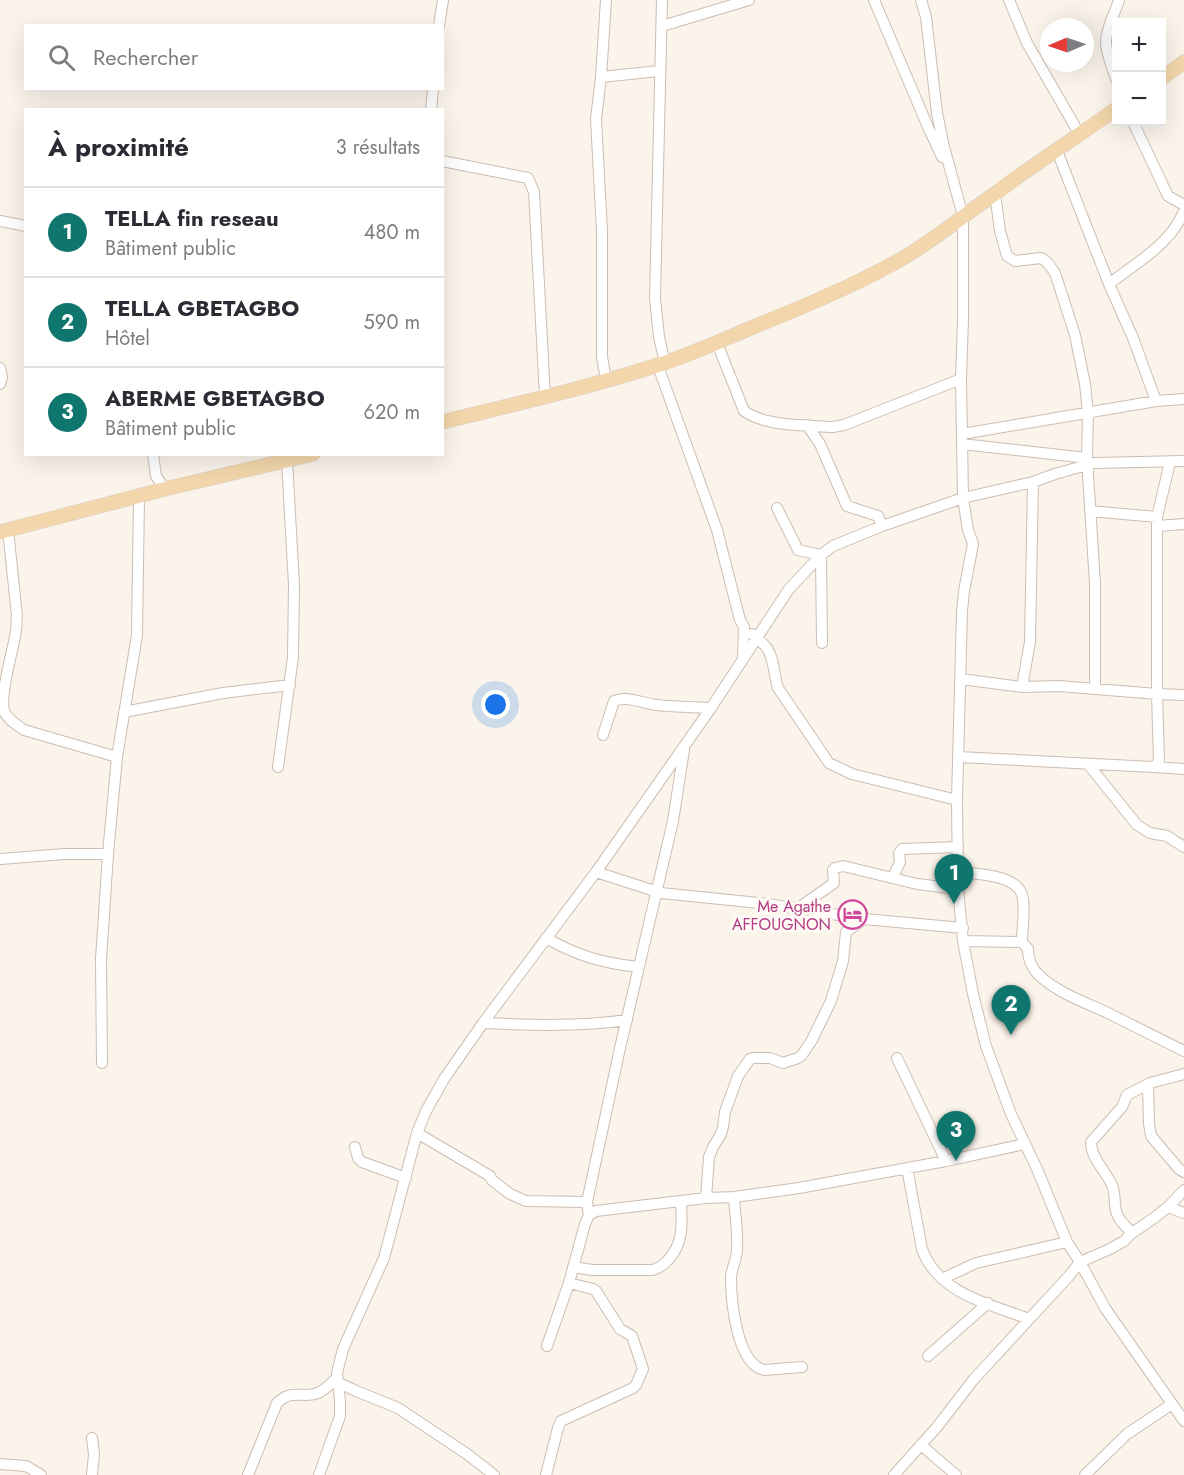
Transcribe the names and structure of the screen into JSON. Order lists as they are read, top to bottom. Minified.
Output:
{"places":{"hotel":["Me Agathe AFFOUGNON"]},"north":"left","page":{"map_buttons":["+","−"],"search":"Rechercher","heading":["À proximité","3 résultats"],"list":[{"mark":"1","name":"TELLA fin reseau","note":"Bâtiment public","value":"480 m"},{"mark":"2","name":"TELLA GBETAGBO","note":"Hôtel","value":"590 m"},{"mark":"3","name":"ABERME GBETAGBO","note":"Bâtiment public","value":"620 m"}],"pins":["1","2","3"]}}
